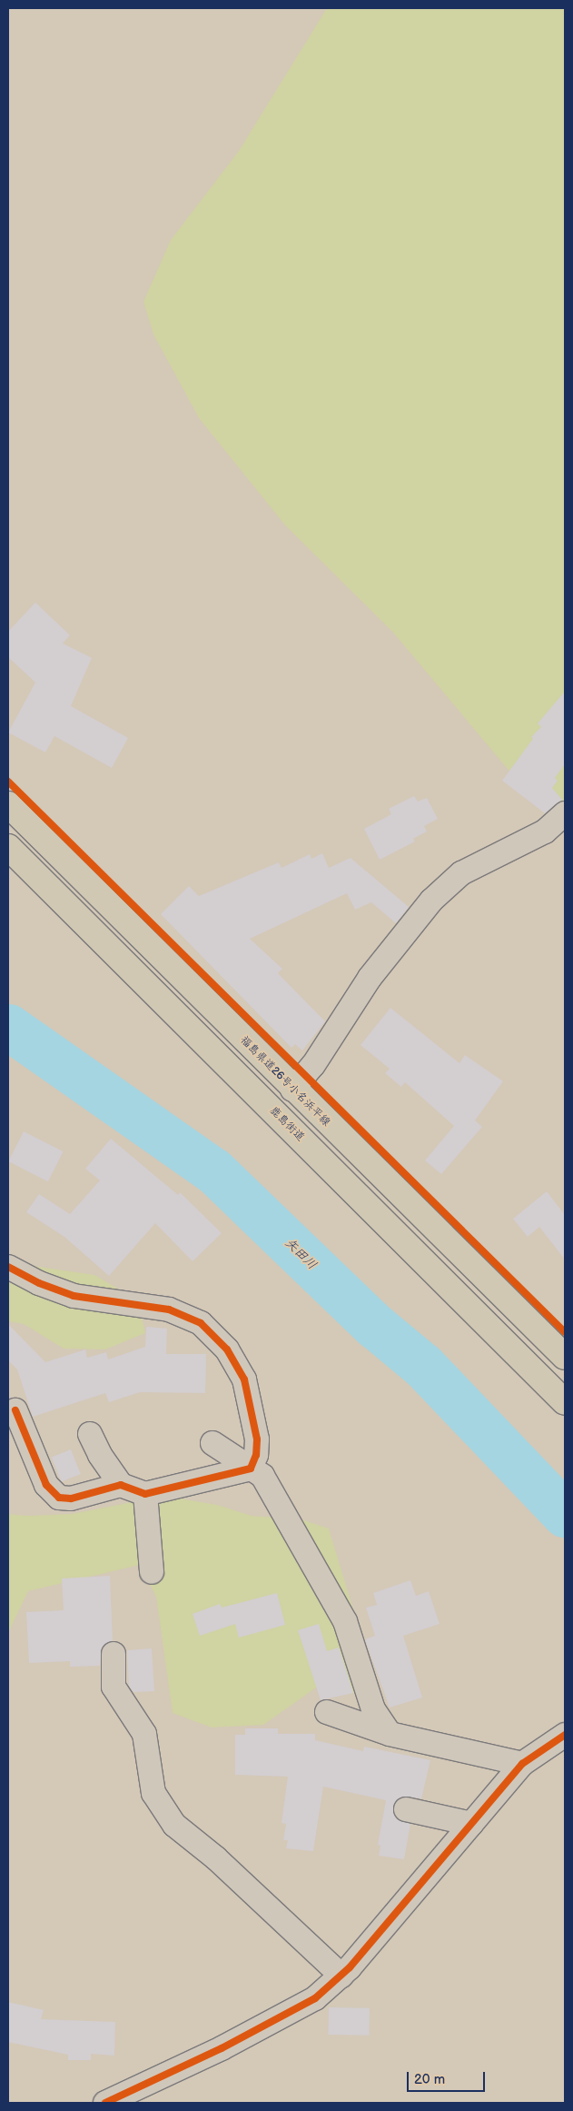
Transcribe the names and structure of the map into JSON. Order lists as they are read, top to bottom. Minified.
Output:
{"streets":{"main road":["福島県道26号小名浜平線","鹿島街道"]},"water":["矢田川"],"scale_bar":"20 m"}
